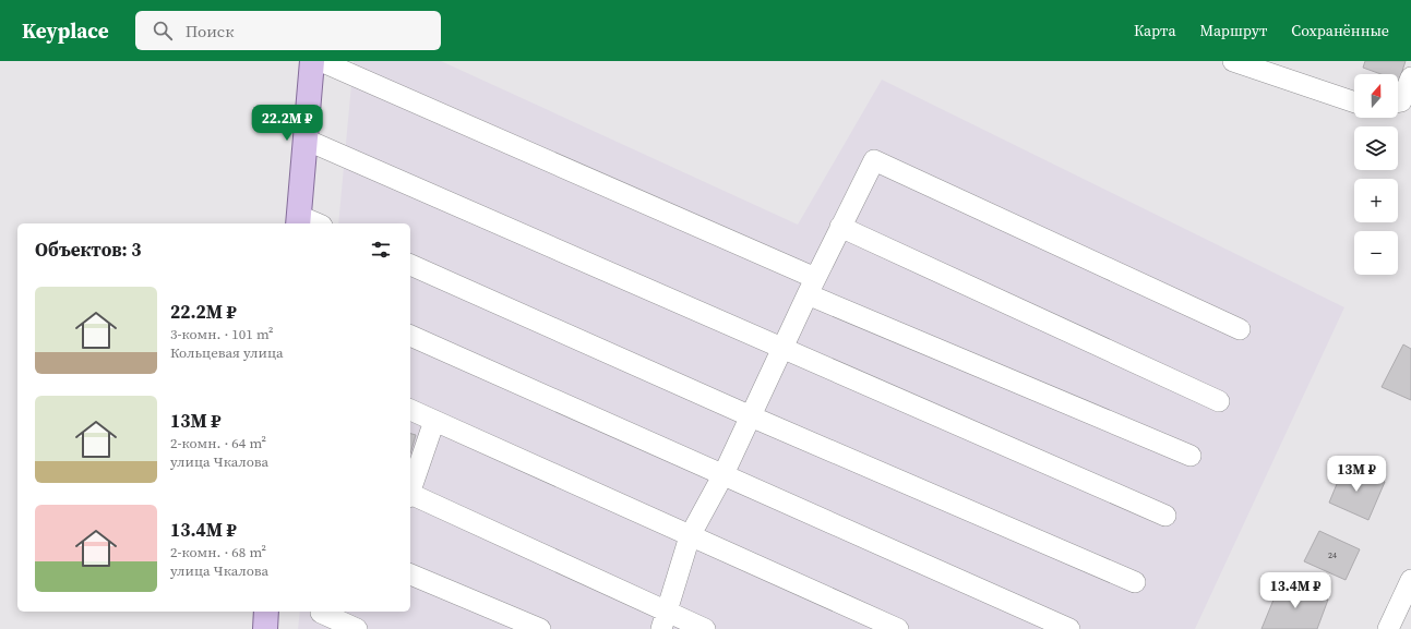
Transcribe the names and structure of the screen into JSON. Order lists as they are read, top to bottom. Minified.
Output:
{"house_numbers":["24"],"north":"top","page":{"header":"Keyplace","search":"Поиск","nav":["Карта","Маршрут","Сохранённые"],"map_buttons":["+","−"],"price":["22.2M ₽","13M ₽","13.4M ₽"],"heading":"Объектов: 3","list":[{"name":"22.2M ₽","note":"3-комн. · 101 m² · Кольцевая улица"},{"name":"13M ₽","note":"2-комн. · 64 m² · улица Чкалова"},{"name":"13.4M ₽","note":"2-комн. · 68 m² · улица Чкалова"}]}}
